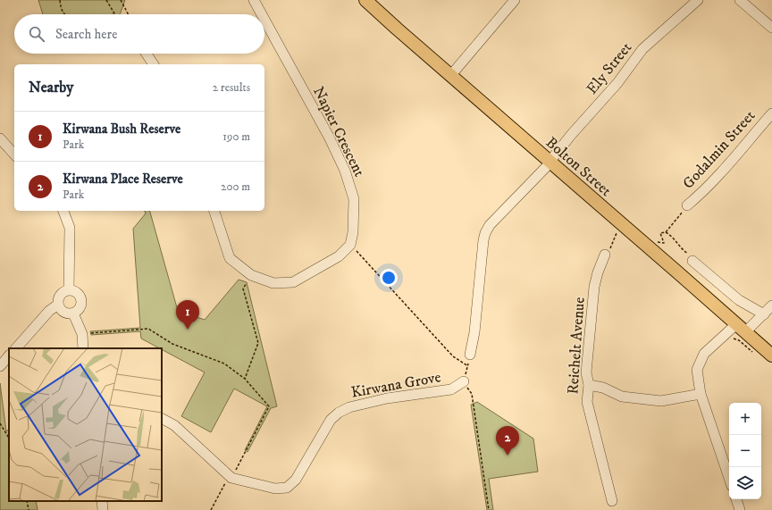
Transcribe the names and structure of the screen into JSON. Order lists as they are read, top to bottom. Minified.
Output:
{"streets":{"main road":["Bolton Street"],"street":["Ely Street","Napier Crescent","Godalmin Street","Reichelt Avenue","Kirwana Grove"]},"crossings":[["Ely Street","Bolton Street"]],"page":{"search":"Search here","heading":["Nearby","2 results"],"list":[{"mark":"1","name":"Kirwana Bush Reserve","note":"Park","value":"190 m"},{"mark":"2","name":"Kirwana Place Reserve","note":"Park","value":"200 m"}],"pins":["1","2"],"map_buttons":["+","−"]}}
